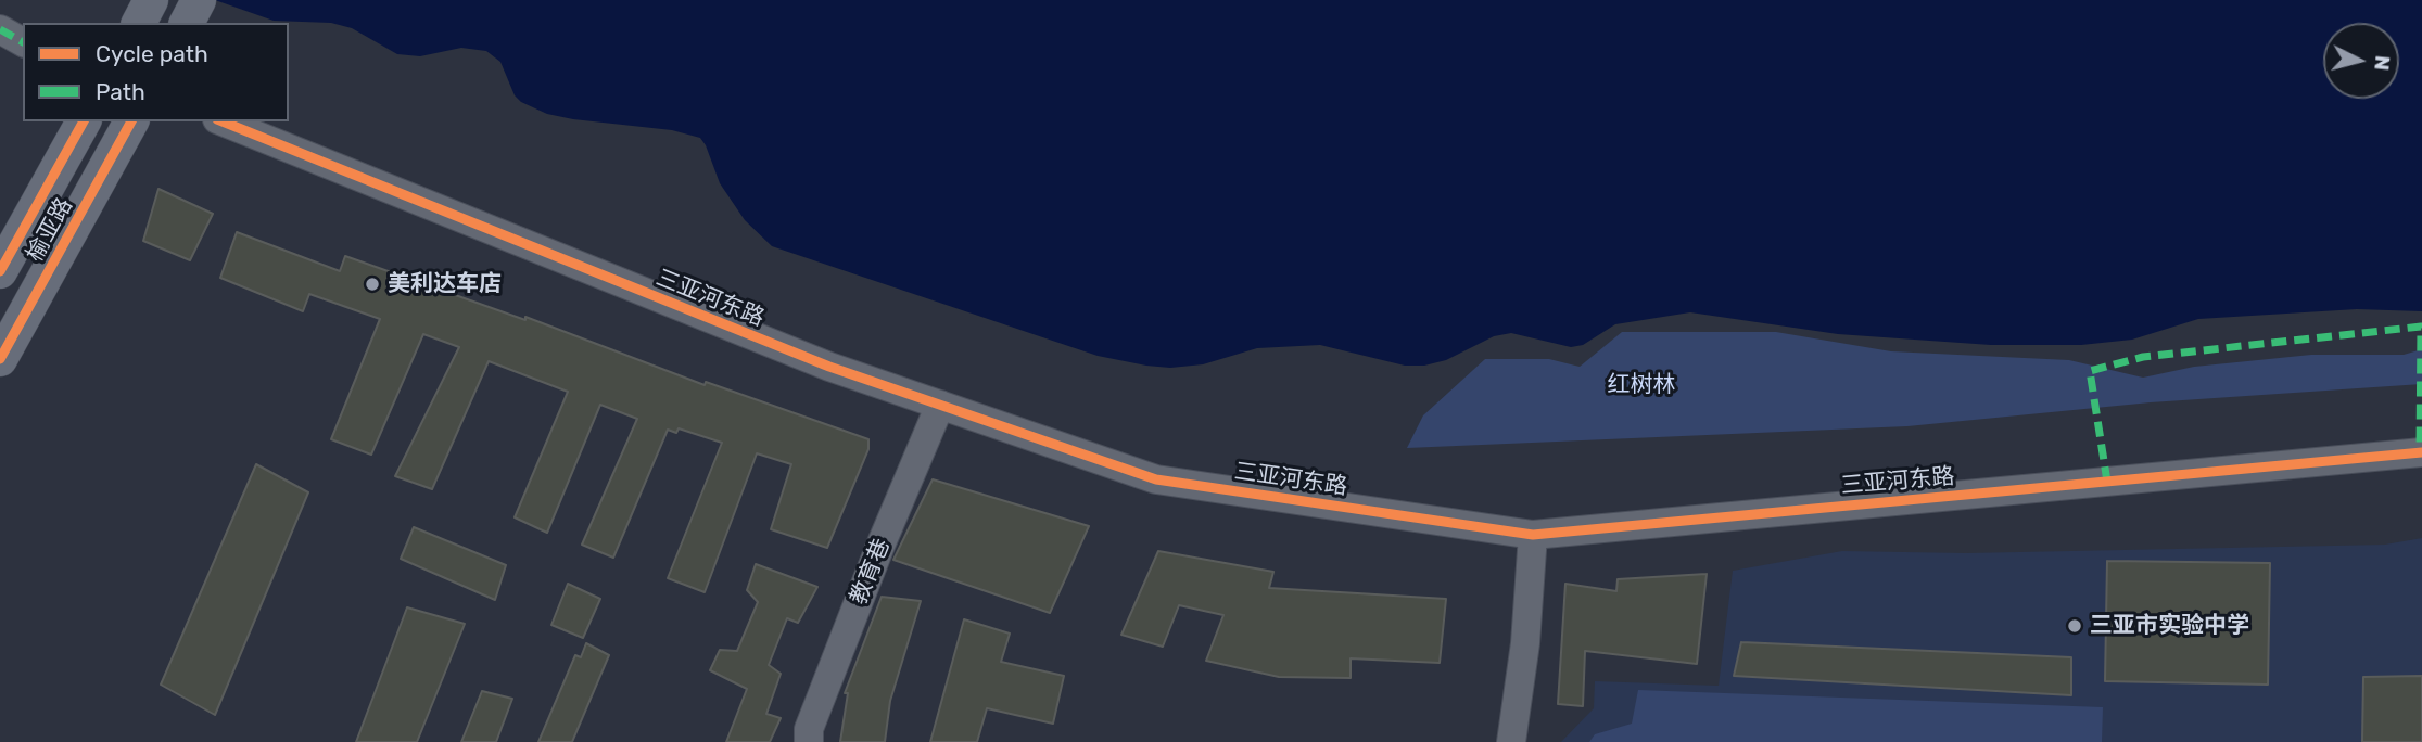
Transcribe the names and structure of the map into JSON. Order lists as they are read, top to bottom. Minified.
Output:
{"streets":{"main road":["榆亚路"],"street":["三亚河东路","教育巷"]},"crossings":[["三亚河东路","教育巷"]],"parks":["红树林"],"places":["美利达车店","三亚市实验中学"],"legend":["Cycle path","Path"],"north":"right"}
